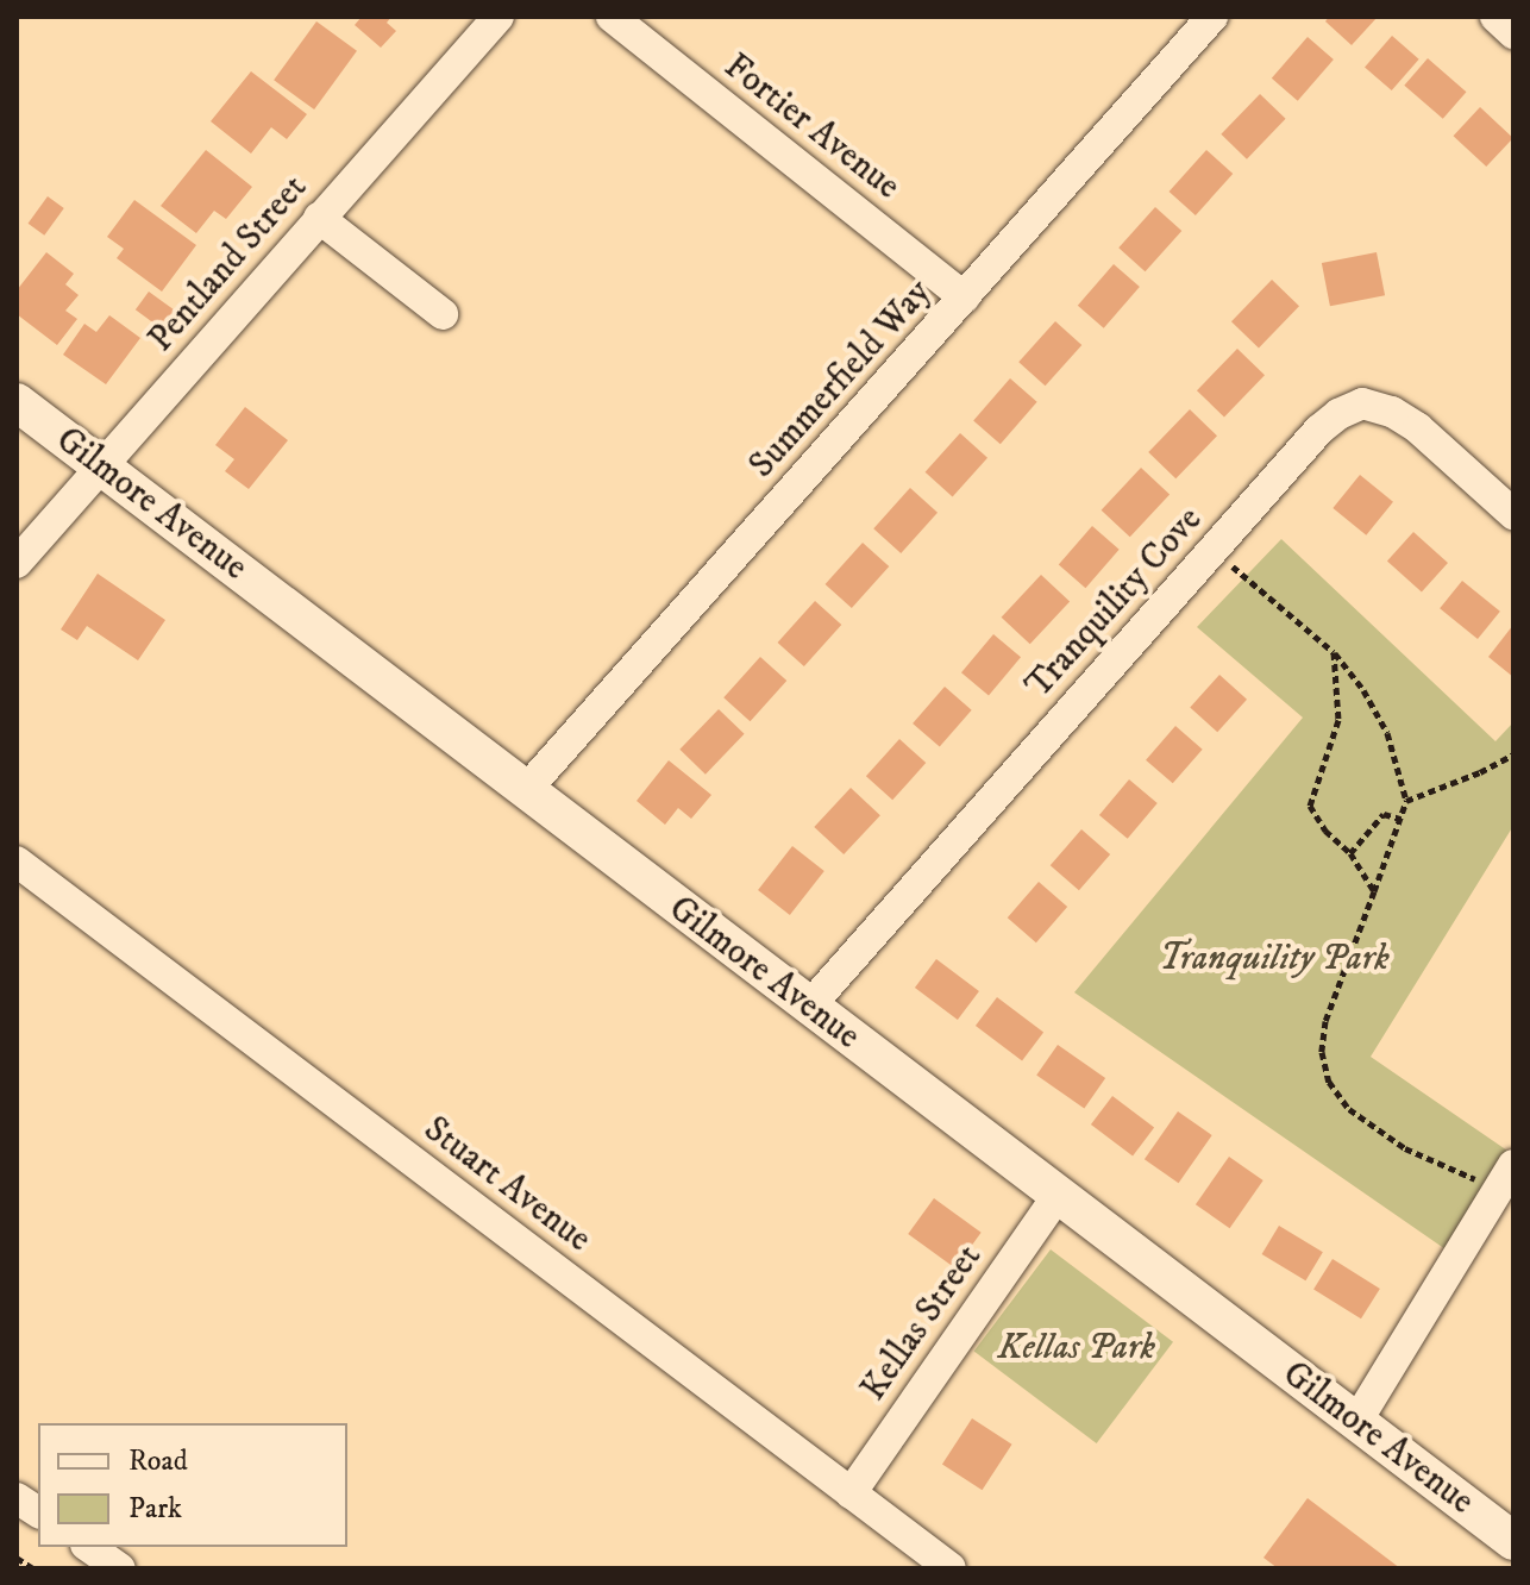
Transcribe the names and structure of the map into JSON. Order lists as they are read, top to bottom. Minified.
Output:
{"streets":{"street":["Fortier Avenue","Pentland Street","Summerfield Way","Gilmore Avenue","Tranquility Cove","Stuart Avenue","Kellas Street"]},"crossings":[["Fortier Avenue","Summerfield Way"],["Pentland Street","Gilmore Avenue"],["Summerfield Way","Gilmore Avenue"],["Gilmore Avenue","Tranquility Cove"],["Gilmore Avenue","Kellas Street"],["Stuart Avenue","Kellas Street"]],"parks":["Tranquility Park","Kellas Park"],"legend":["Road","Park"]}
